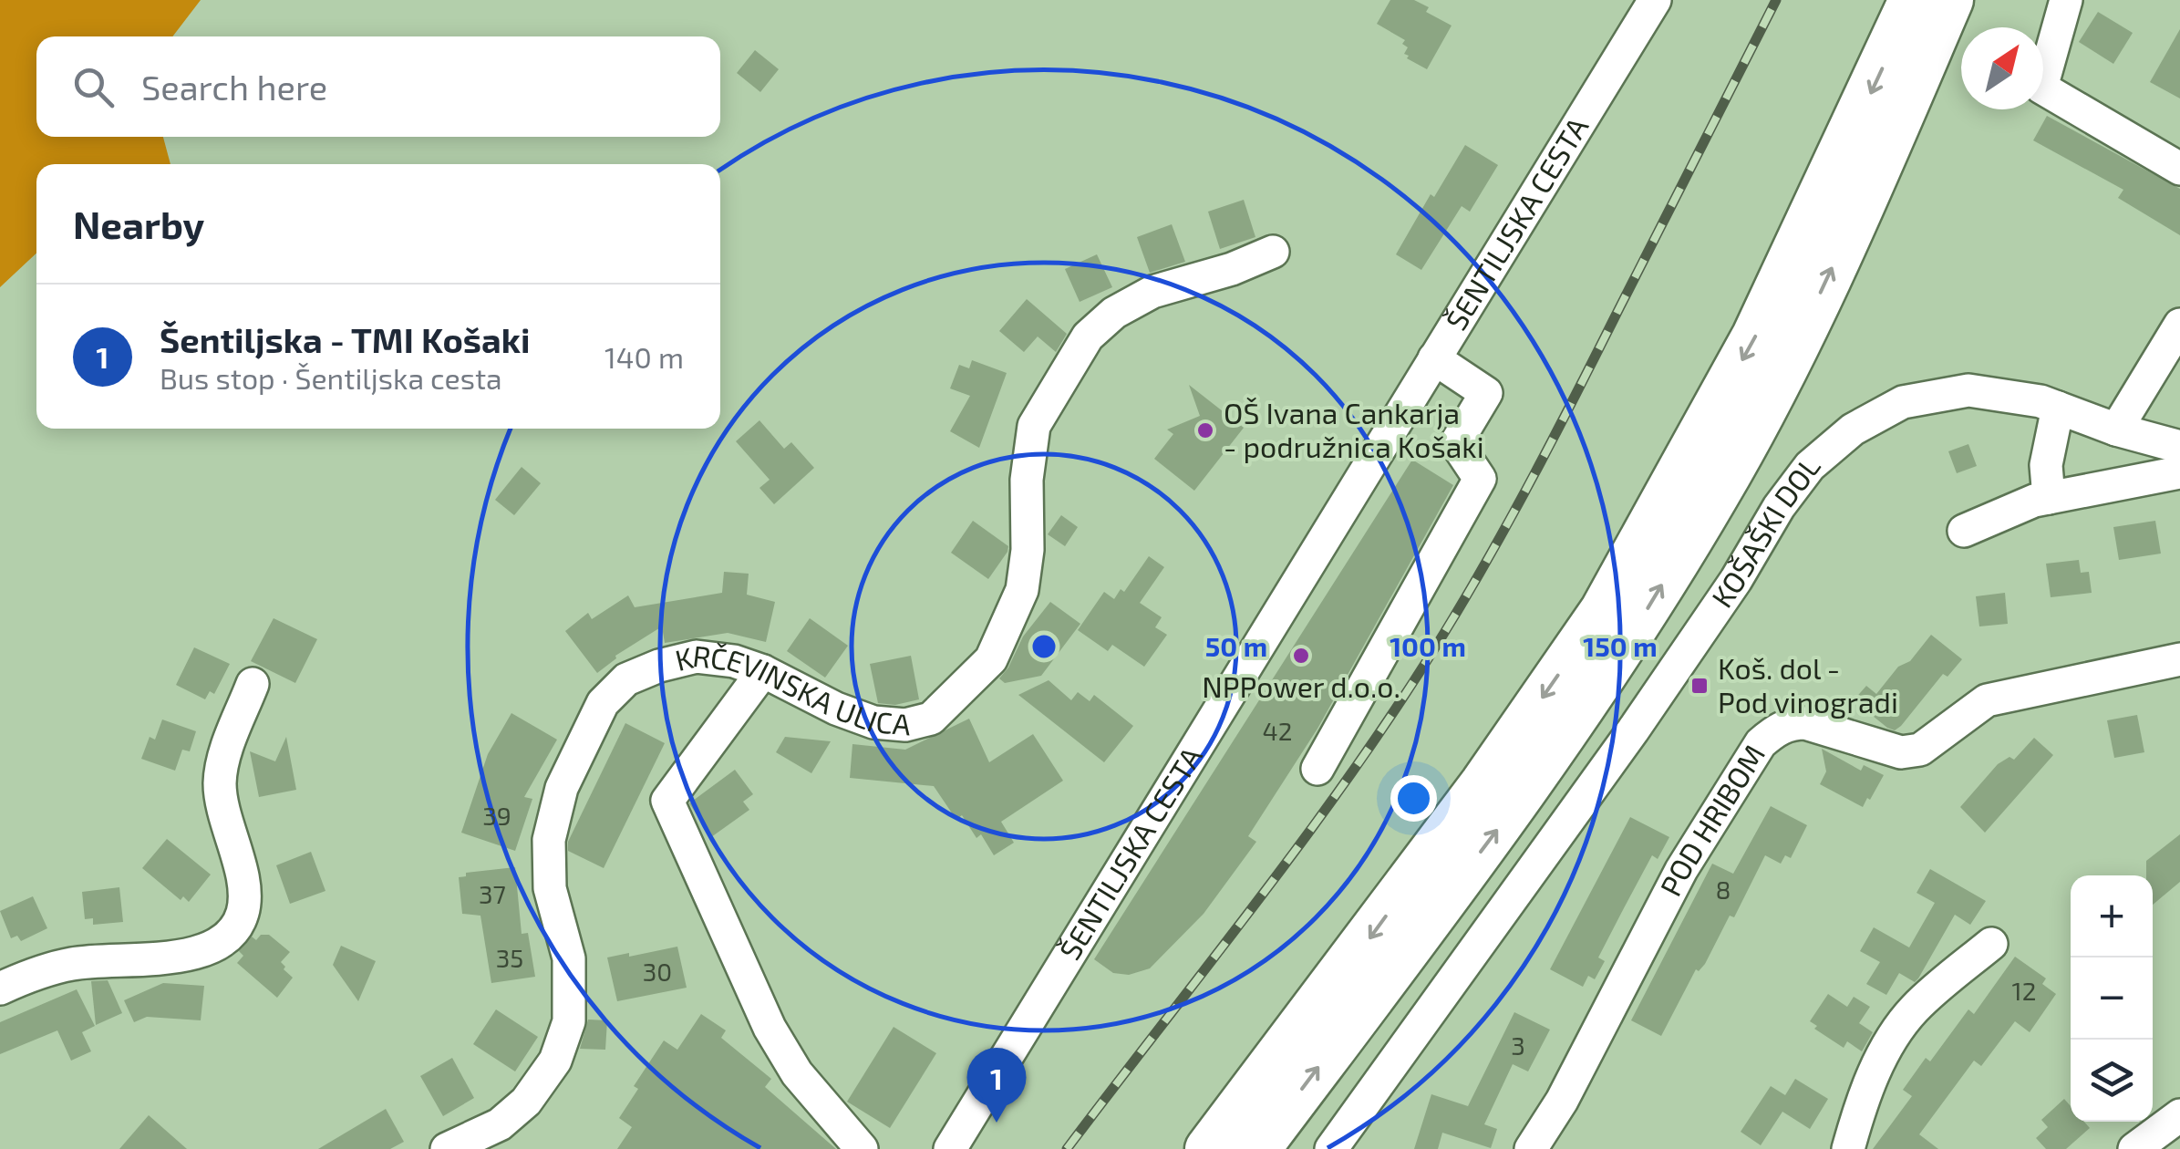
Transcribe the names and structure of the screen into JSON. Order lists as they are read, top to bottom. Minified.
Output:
{"streets":{"street":["ŠENTILJSKA CESTA","KOŠAŠKI DOL","KRČEVINSKA ULICA","POD HRIBOM"]},"places":{"other":["OŠ Ivana Cankarja - podružnica Košaki","NPPower d.o.o."],"transit":["Koš. dol - Pod vinogradi"]},"house_numbers":["42","39","8","37","35","30","12","3"],"north":"top right","page":{"search":"Search here","heading":"Nearby","list":[{"mark":"1","name":"Šentiljska - TMI Košaki","note":"Bus stop · Šentiljska cesta","value":"140 m"}],"map_buttons":["+","−"],"pins":"1"},"rings":["50 m","100 m","150 m"]}
